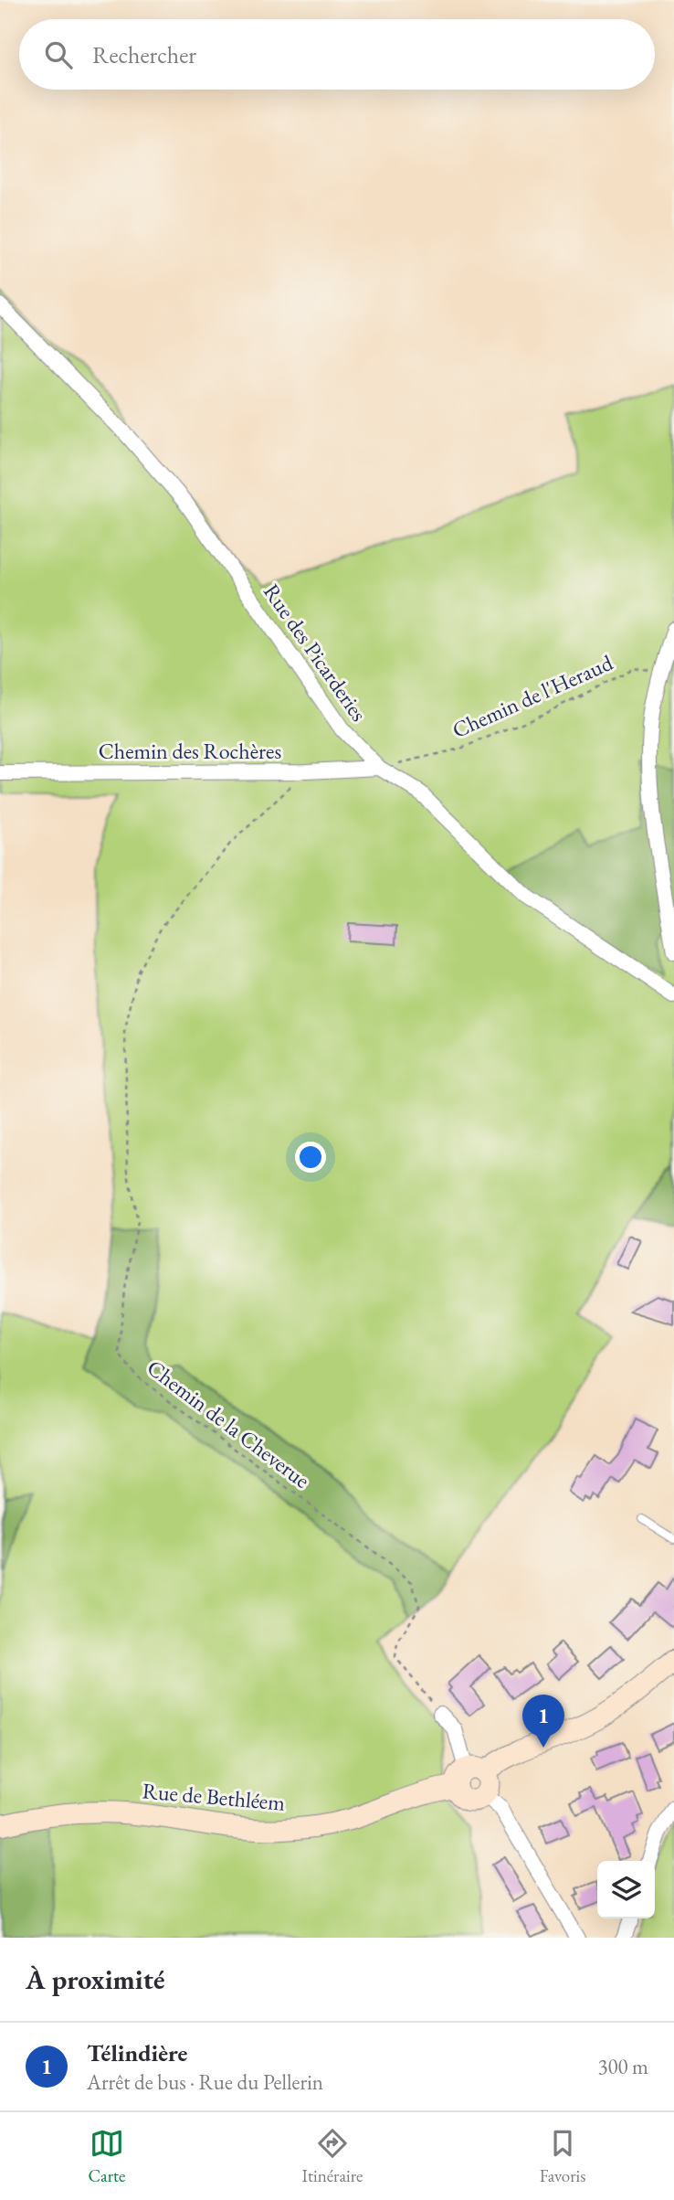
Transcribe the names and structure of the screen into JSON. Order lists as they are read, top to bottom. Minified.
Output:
{"streets":{"main road":["Rue de Bethléem"],"street":["Rue des Picarderies","Chemin des Rochères"],"path":["Chemin de l'Heraud","Chemin de la Cheverue"]},"crossings":[["Rue des Picarderies","Chemin de l'Heraud"],["Rue des Picarderies","Chemin des Rochères"],["Chemin de l'Heraud","Chemin des Rochères"],["Chemin des Rochères","Chemin de la Cheverue"]],"page":{"search":"Rechercher","pins":"1","heading":"À proximité","list":[{"mark":"1","name":"Télindière","note":"Arrêt de bus · Rue du Pellerin","value":"300 m"}],"nav":["Carte","Itinéraire","Favoris"]}}
